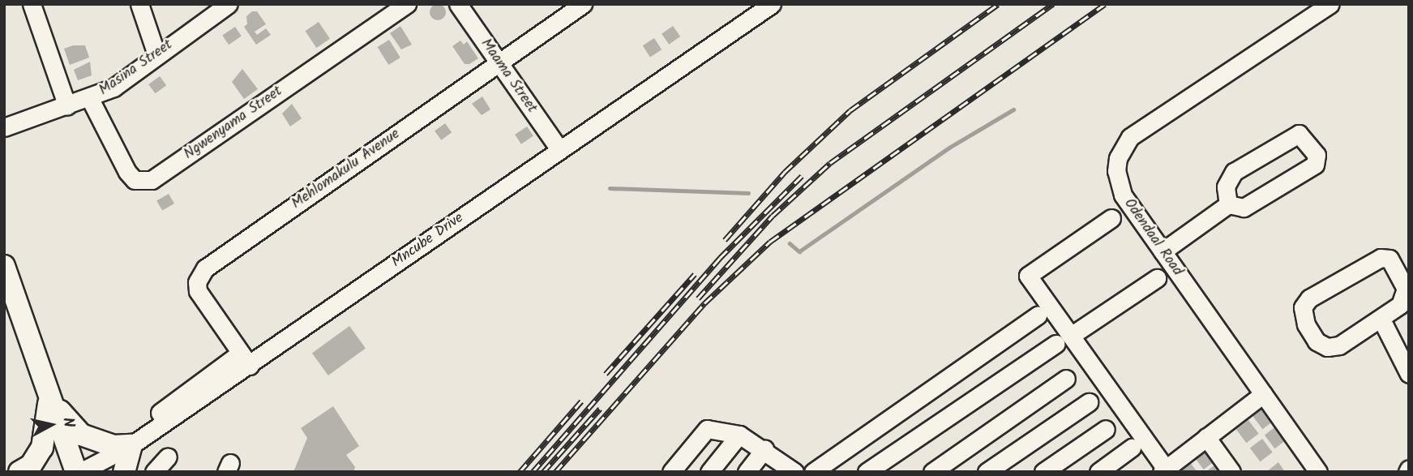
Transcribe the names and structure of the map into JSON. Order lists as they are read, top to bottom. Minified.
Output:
{"streets":{"street":["Masina Street","Maama Street","Ngwenyama Street","Mehlomakulu Avenue","Odendaal Road","Mncube Drive"]},"crossings":[["Masina Street","Ngwenyama Street"],["Maama Street","Mehlomakulu Avenue"],["Maama Street","Mncube Drive"],["Mehlomakulu Avenue","Mncube Drive"]],"north":"right"}
